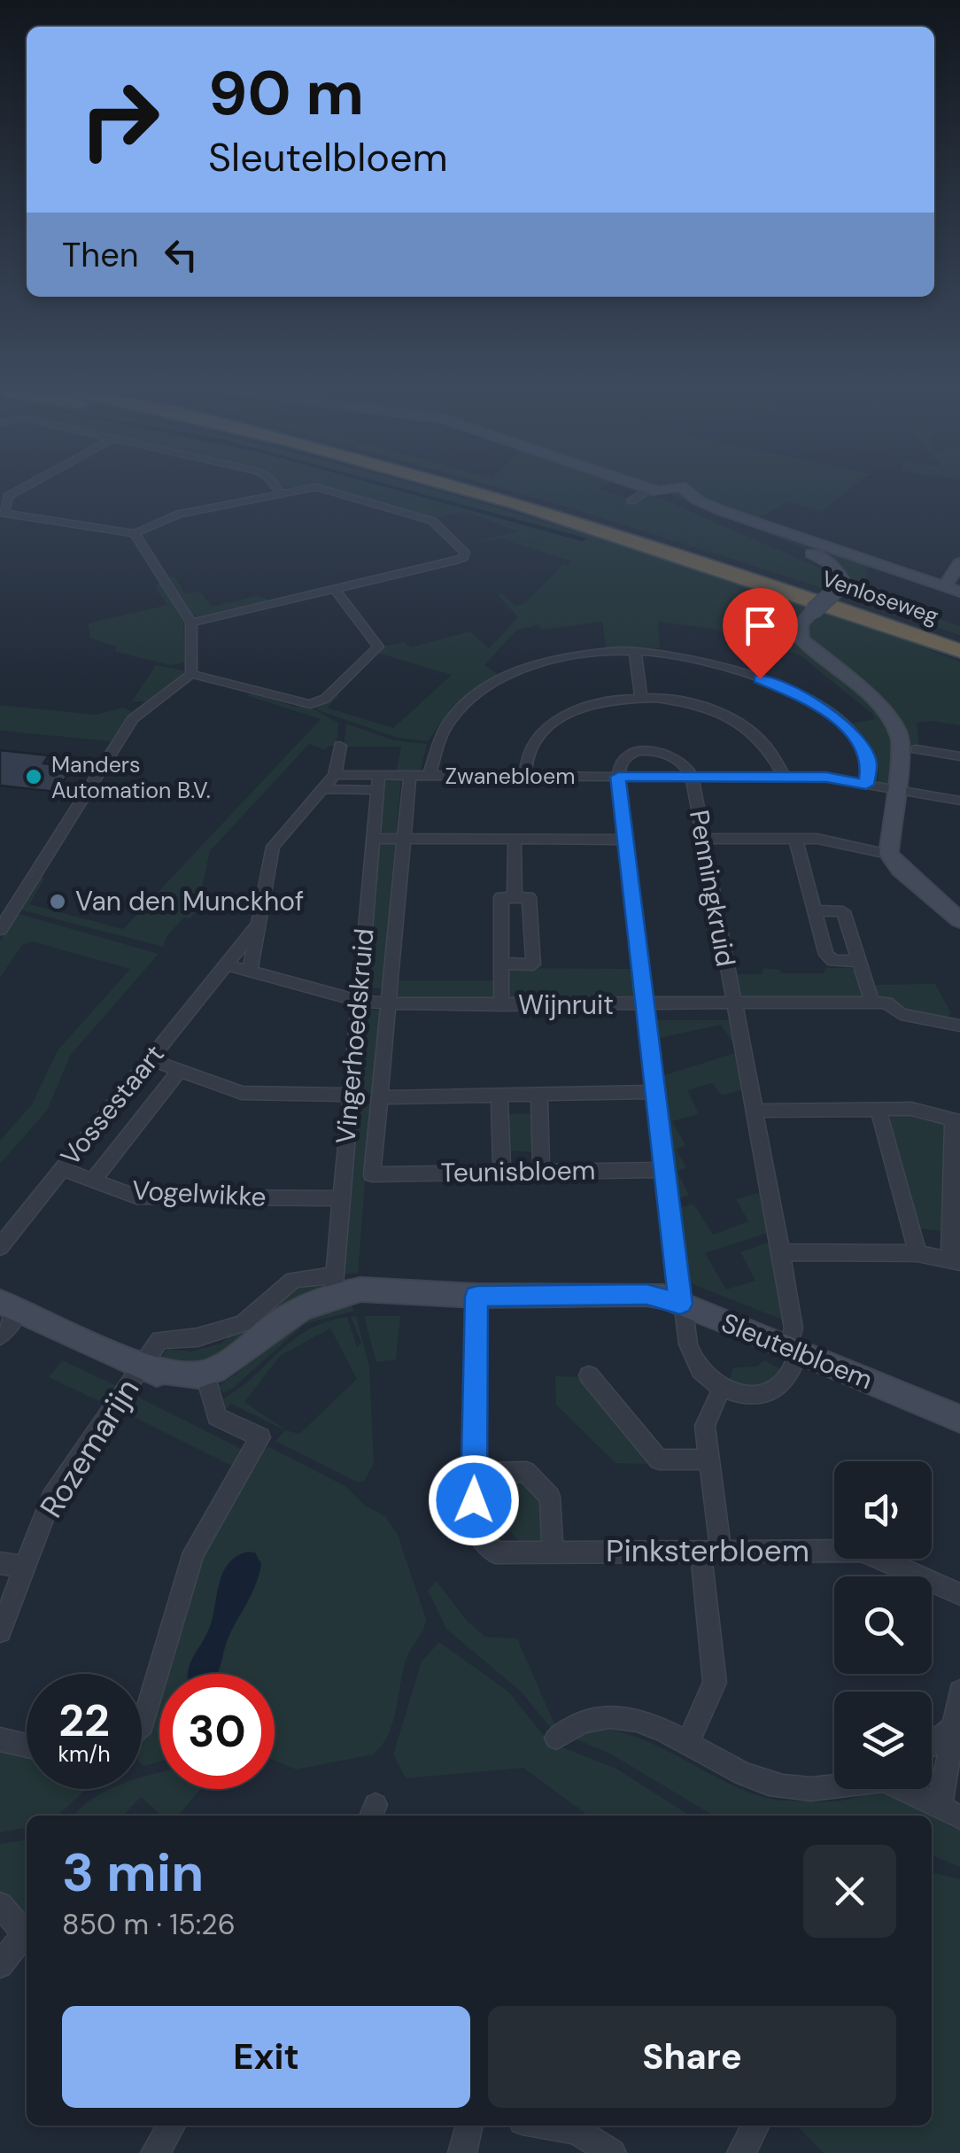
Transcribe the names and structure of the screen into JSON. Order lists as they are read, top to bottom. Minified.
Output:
{"streets":{"highway":["Venloseweg"],"street":["Zwanebloem","Penningkruid","Wijnruit","Vingerhoedskruid","Vossestaart","Teunisbloem","Vogelwikke","Sleutelbloem","Rozemarijn","Pinksterbloem"]},"crossings":[["Zwanebloem","Penningkruid"],["Zwanebloem","Vingerhoedskruid"],["Penningkruid","Wijnruit"],["Penningkruid","Sleutelbloem"],["Wijnruit","Vingerhoedskruid"],["Wijnruit","Vossestaart"],["Vingerhoedskruid","Teunisbloem"],["Vingerhoedskruid","Vogelwikke"],["Vingerhoedskruid","Sleutelbloem"],["Vossestaart","Vogelwikke"],["Sleutelbloem","Rozemarijn"],["Sleutelbloem","Pinksterbloem"]],"places":["Manders Automation B.V.","Van den Munckhof"],"page":{"turn":["90 m","Sleutelbloem"],"then":"Then","speed":"22 km/h","limit":"30","heading":["3 min","850 m · 15:26"],"buttons":["Exit","Share"]}}
